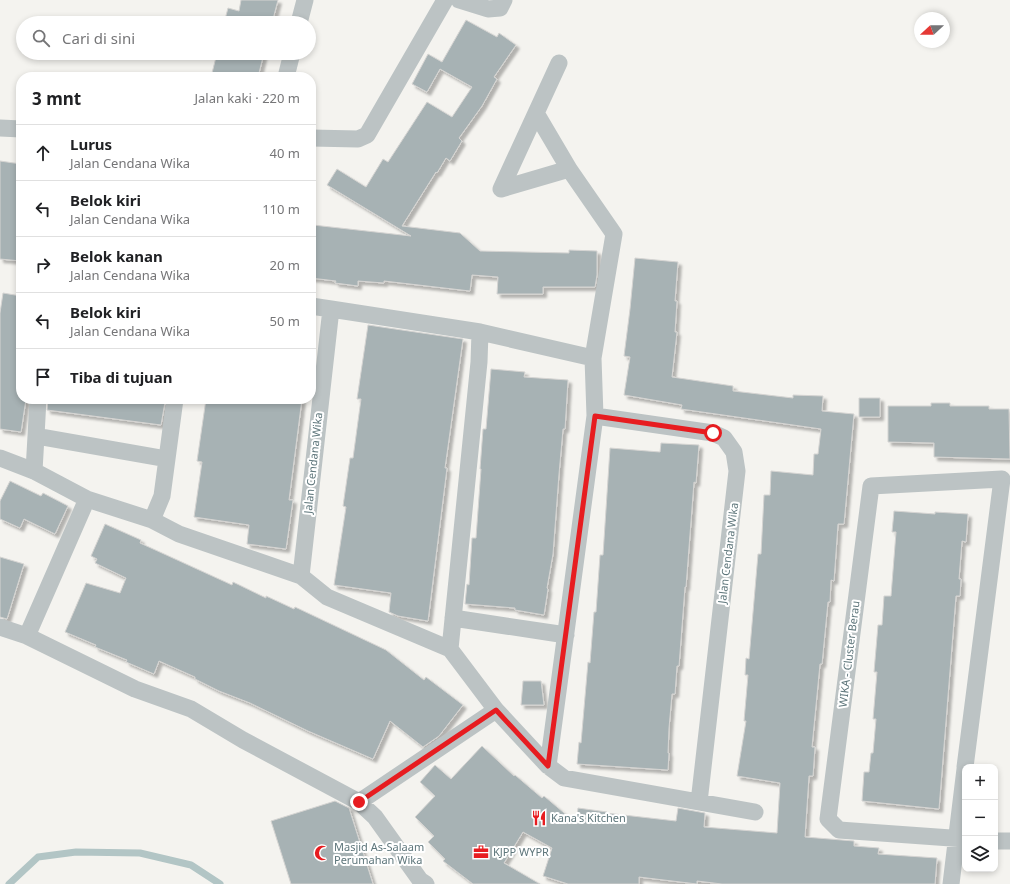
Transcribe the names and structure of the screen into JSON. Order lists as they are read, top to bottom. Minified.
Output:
{"streets":{"street":["Jalan Cendana Wika","WIKA - Cluster Berau"]},"places":{"restaurant":["Kana's Kitchen"],"office":["KJPP WYPR"],"mosque":["Masjid As-Salaam Perumahan Wika"]},"north":"left","page":{"search":"Cari di sini","heading":["3 mnt","Jalan kaki · 220 m"],"list":[["Lurus","Jalan Cendana Wika","40 m"],["Belok kiri","Jalan Cendana Wika","110 m"],["Belok kanan","Jalan Cendana Wika","20 m"],["Belok kiri","Jalan Cendana Wika","50 m"],"Tiba di tujuan"],"map_buttons":["+","−"]}}
